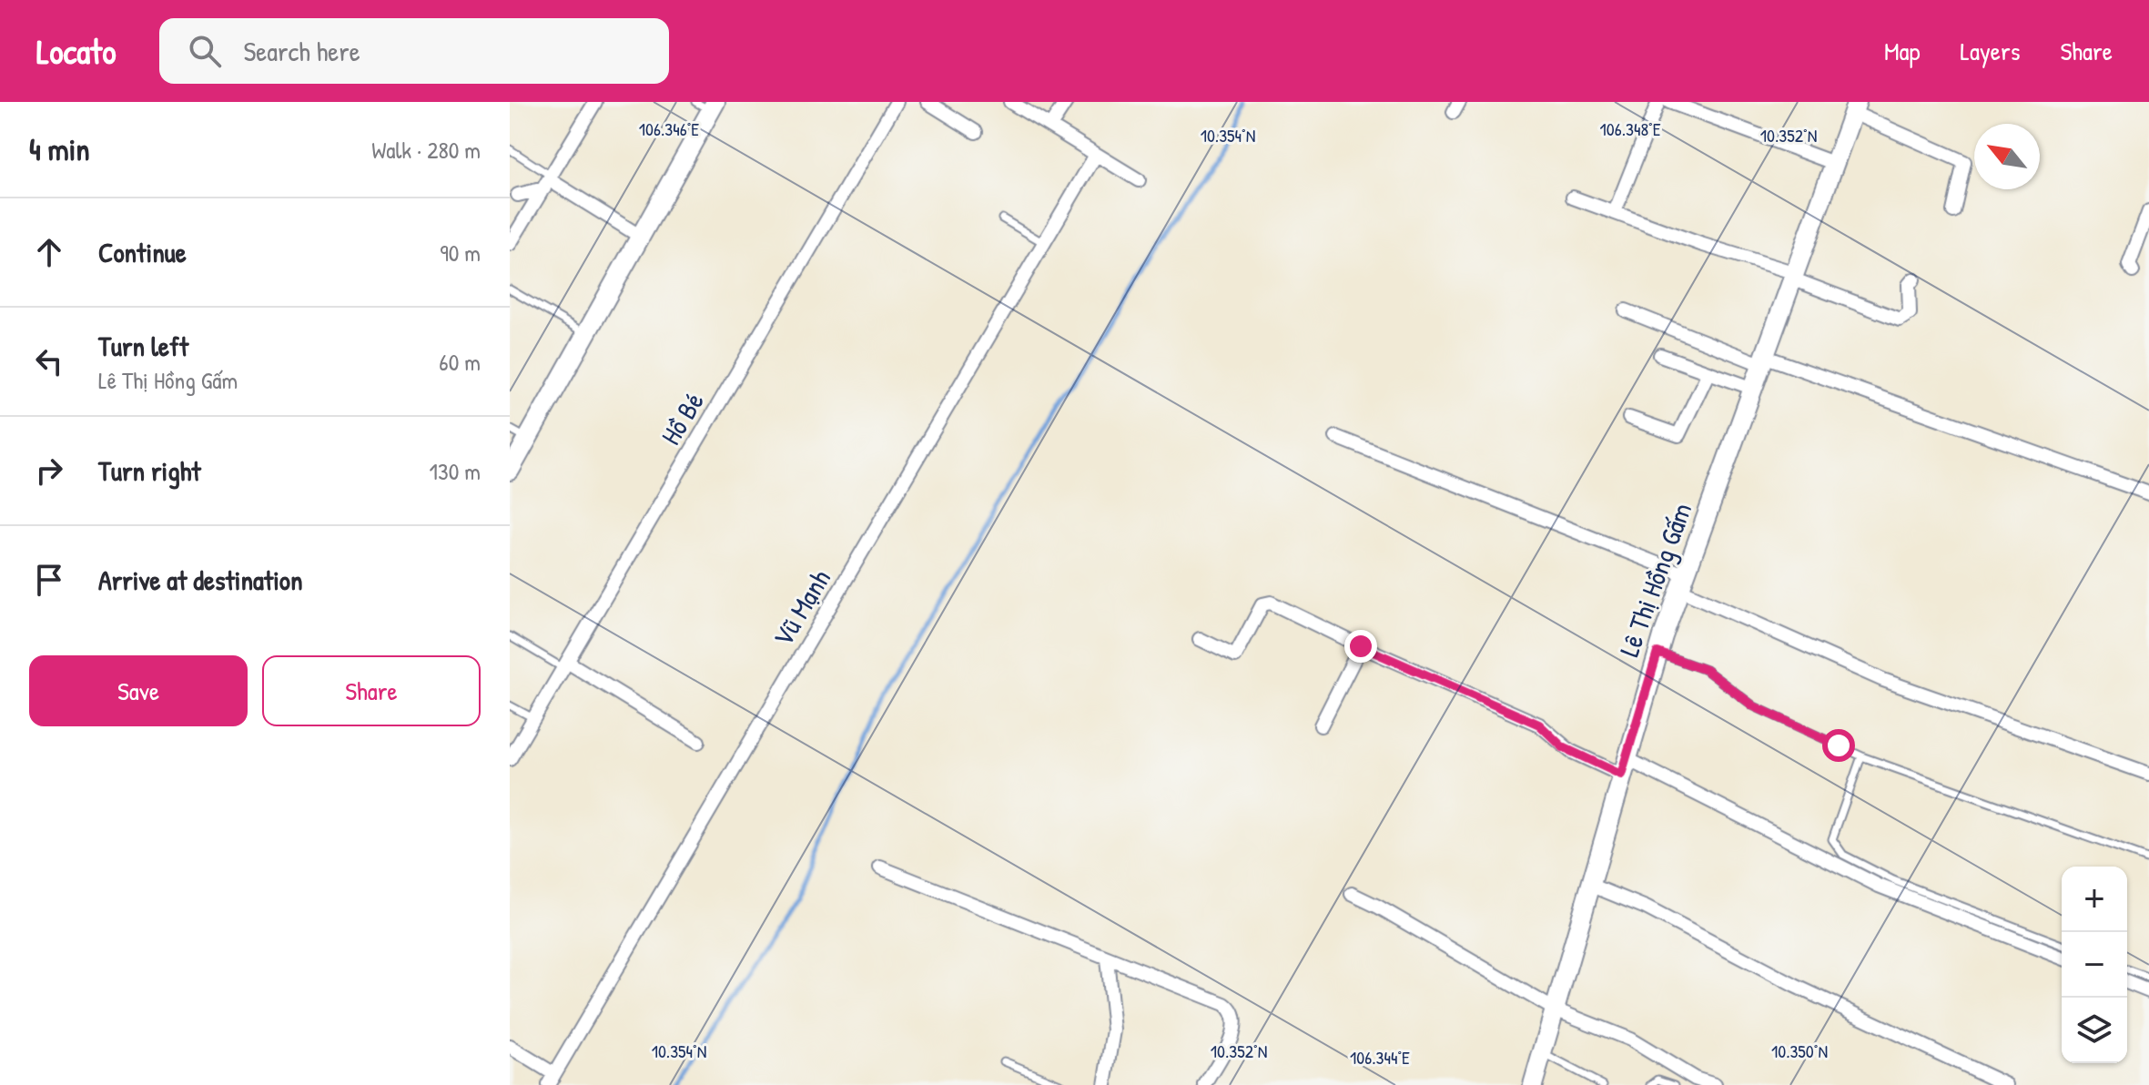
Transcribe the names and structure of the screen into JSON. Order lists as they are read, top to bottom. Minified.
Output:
{"streets":{"main road":["Lê Thị Hồng Gấm"],"street":["Hồ Bé","Vũ Mạnh"]},"north":"top left","page":{"header":"Locato","search":"Search here","nav":["Map","Layers","Share"],"heading":["4 min","Walk · 280 m"],"list":[["Continue","90 m"],["Turn left","Lê Thị Hồng Gấm","60 m"],["Turn right","130 m"],"Arrive at destination"],"buttons":["Save","Share"],"map_buttons":["+","−"]},"coordinates":["106.346°E","106.348°E","10.354°N","10.352°N","10.350°N","106.344°E"]}
